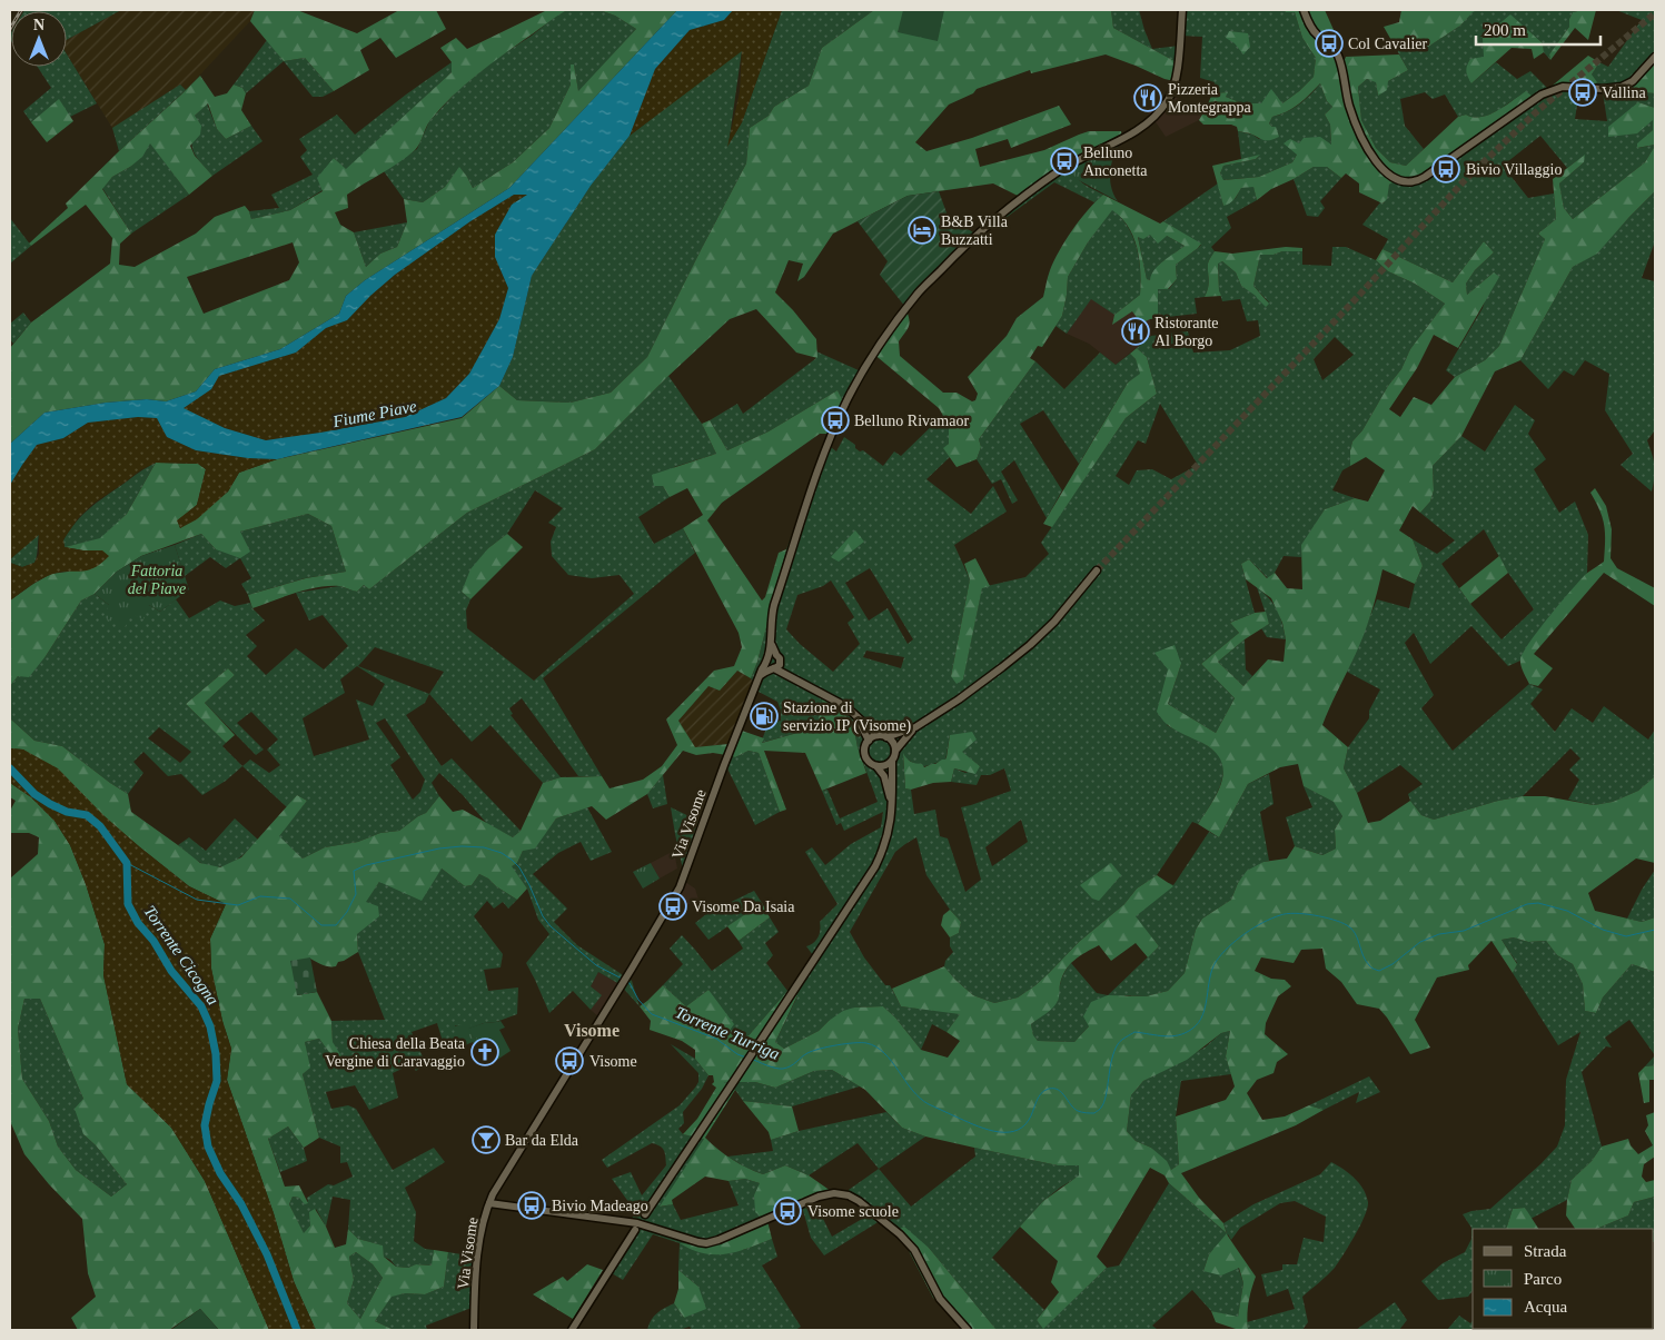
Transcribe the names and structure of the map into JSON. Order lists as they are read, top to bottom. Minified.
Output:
{"streets":{"street":["Via Visome"]},"districts":["Visome"],"water":["Fiume Piave","Torrente Cicogna","Torrente Turriga"],"parks":["Fattoria del Piave"],"places":{"bus stop":["Col Cavalier","Vallina","Belluno Anconetta","Bivio Villaggio","Belluno Rivamaor","Visome Da Isaia","Visome","Bivio Madeago","Visome scuole"],"restaurant":["Pizzeria Montegrappa","Ristorante Al Borgo"],"hotel":["B&B Villa Buzzatti"],"fuel station":["Stazione di servizio IP (Visome)"],"church":["Chiesa della Beata Vergine di Caravaggio"],"bar":["Bar da Elda"]},"legend":["Strada","Parco","Acqua"],"scale_bar":"200 m","north":"top"}
